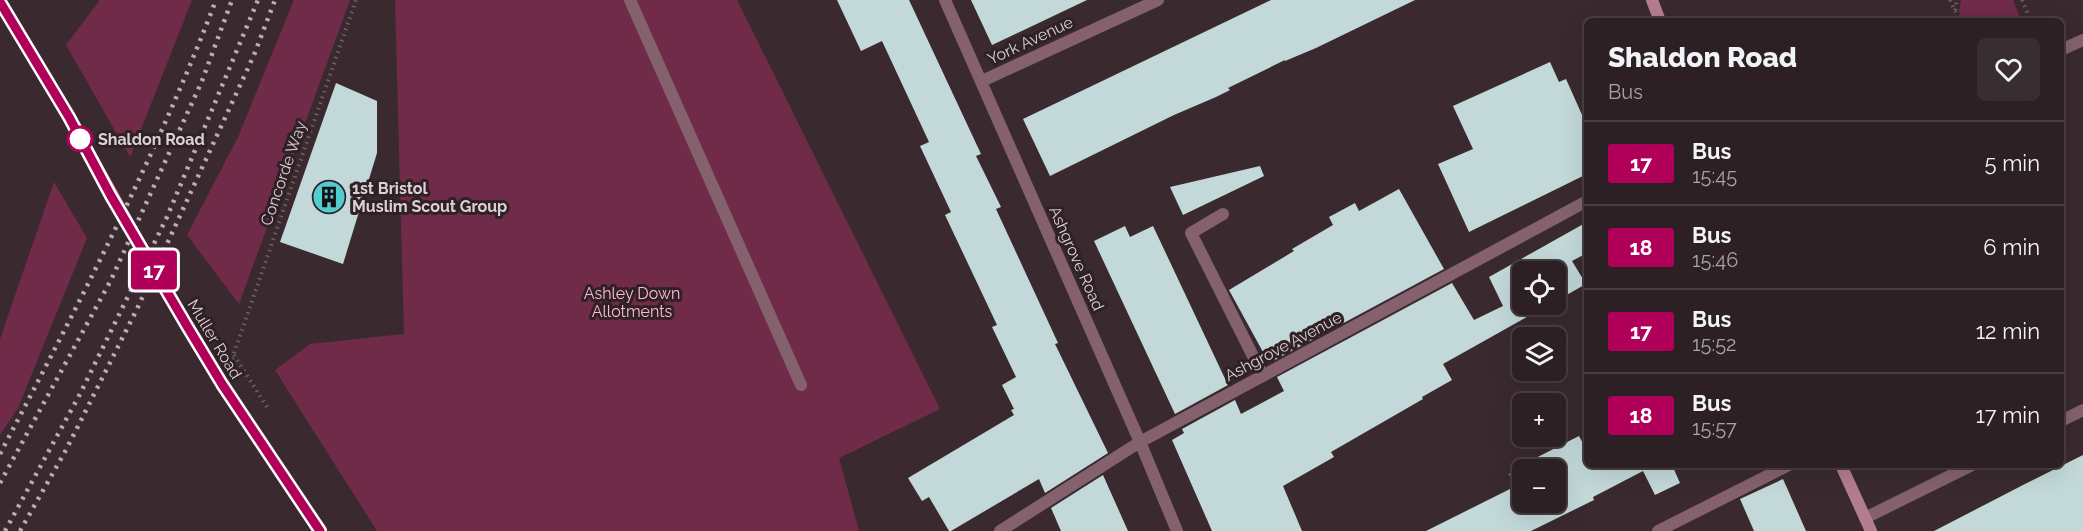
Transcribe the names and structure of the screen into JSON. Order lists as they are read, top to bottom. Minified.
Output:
{"streets":{"main road":["Muller Road"],"street":["York Avenue","Ashgrove Road","Ashgrove Avenue"],"path":["Concorde Way"]},"crossings":[["York Avenue","Ashgrove Road"],["Ashgrove Road","Ashgrove Avenue"]],"parks":["Ashley Down Allotments"],"places":{"other":["Shaldon Road"],"building":["1st Bristol Muslim Scout Group"]},"lines":["bus line 17"],"page":{"on_map":"17","heading":["Shaldon Road","Bus"],"list":[{"mark":"17","name":"Bus","note":"15:45","value":"5 min"},{"mark":"18","name":"Bus","note":"15:46","value":"6 min"},{"mark":"17","name":"Bus","note":"15:52","value":"12 min"},{"mark":"18","name":"Bus","note":"15:57","value":"17 min"}],"map_buttons":["+","−"]}}
